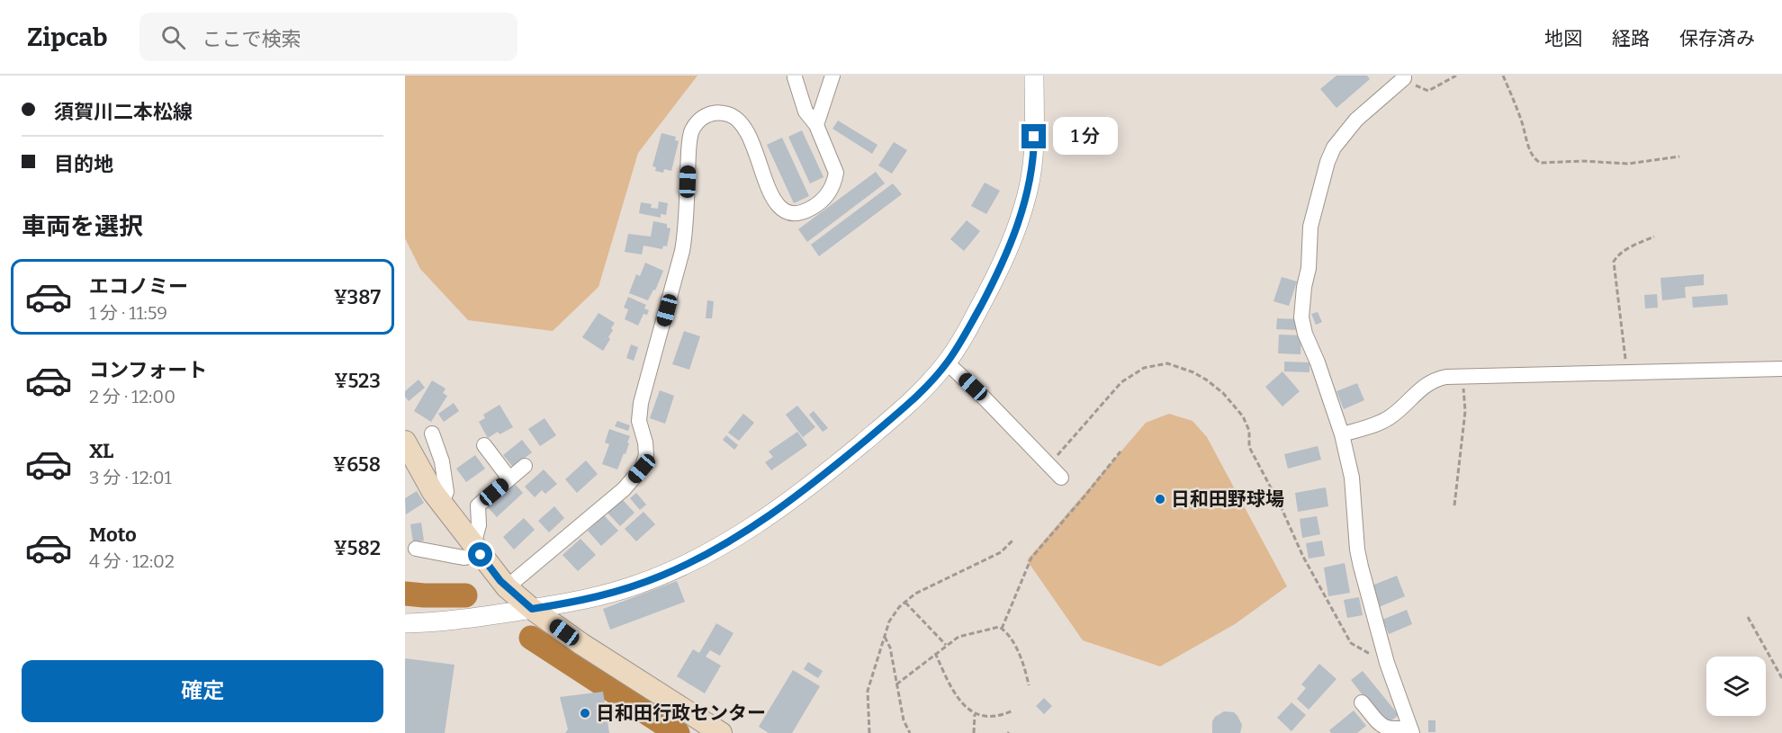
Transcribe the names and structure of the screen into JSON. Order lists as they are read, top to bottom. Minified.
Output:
{"places":["日和田野球場","日和田行政センター"],"page":{"header":"Zipcab","search":"ここで検索","nav":["地図","経路","保存済み"],"banner":["須賀川二本松線","目的地"],"bubble":"1 分","heading":"車両を選択","list":[{"name":"エコノミー","note":"1 分 · 11:59","value":"¥387"},{"name":"コンフォート","note":"2 分 · 12:00","value":"¥523"},{"name":"XL","note":"3 分 · 12:01","value":"¥658"},{"name":"Moto","note":"4 分 · 12:02","value":"¥582"}],"buttons":"確定"}}
